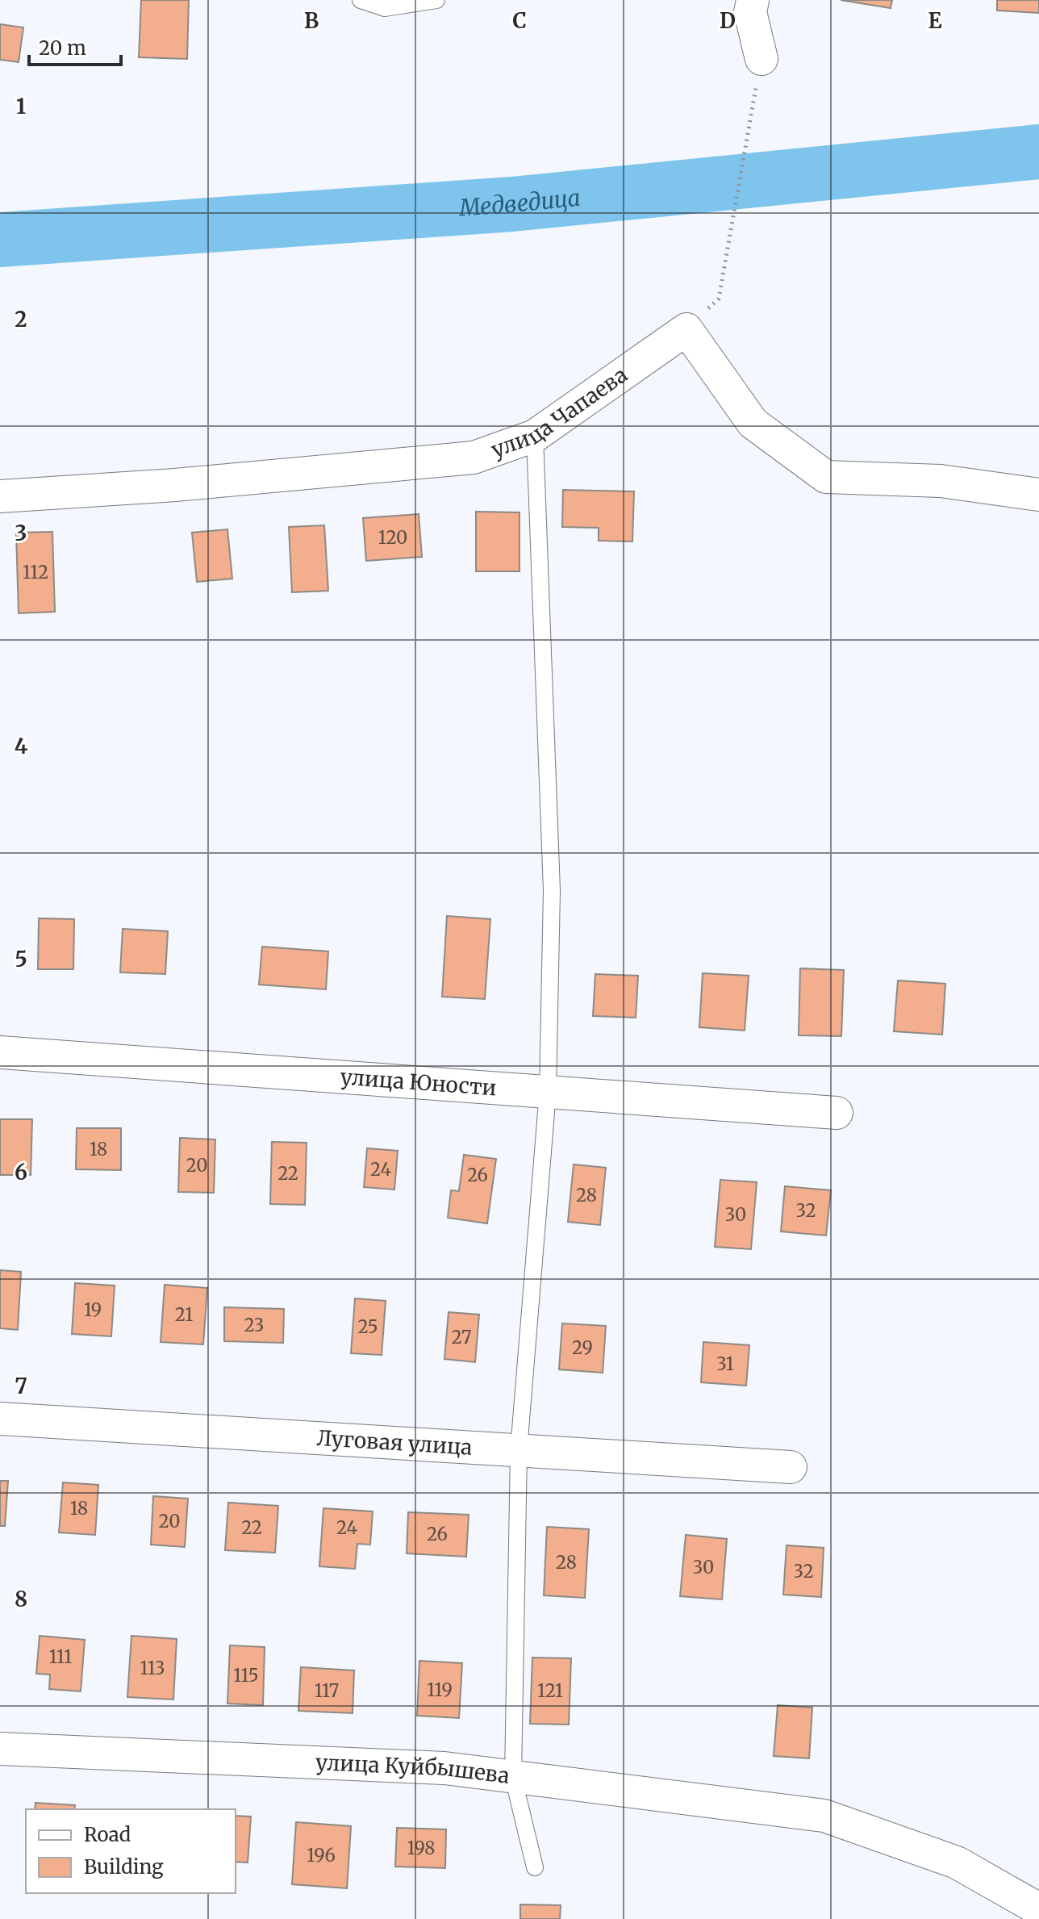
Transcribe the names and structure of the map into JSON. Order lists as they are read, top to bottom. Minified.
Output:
{"streets":{"street":["улица Чапаева","улица Юности","Луговая улица","улица Куйбышева"]},"water":["Медведица"],"house_numbers":["120","112","18","20","24","22","26","28","32","30","19","21","23","25","27","29","31","18","20","22","24","26","28","30","32","111","113","115","119","117","121","198","196"],"legend":["Road","Building"],"scale_bar":"20 m","grid":{"columns":["B","C","D","E"],"rows":["1","2","3","4","5","6","7","8"]}}
